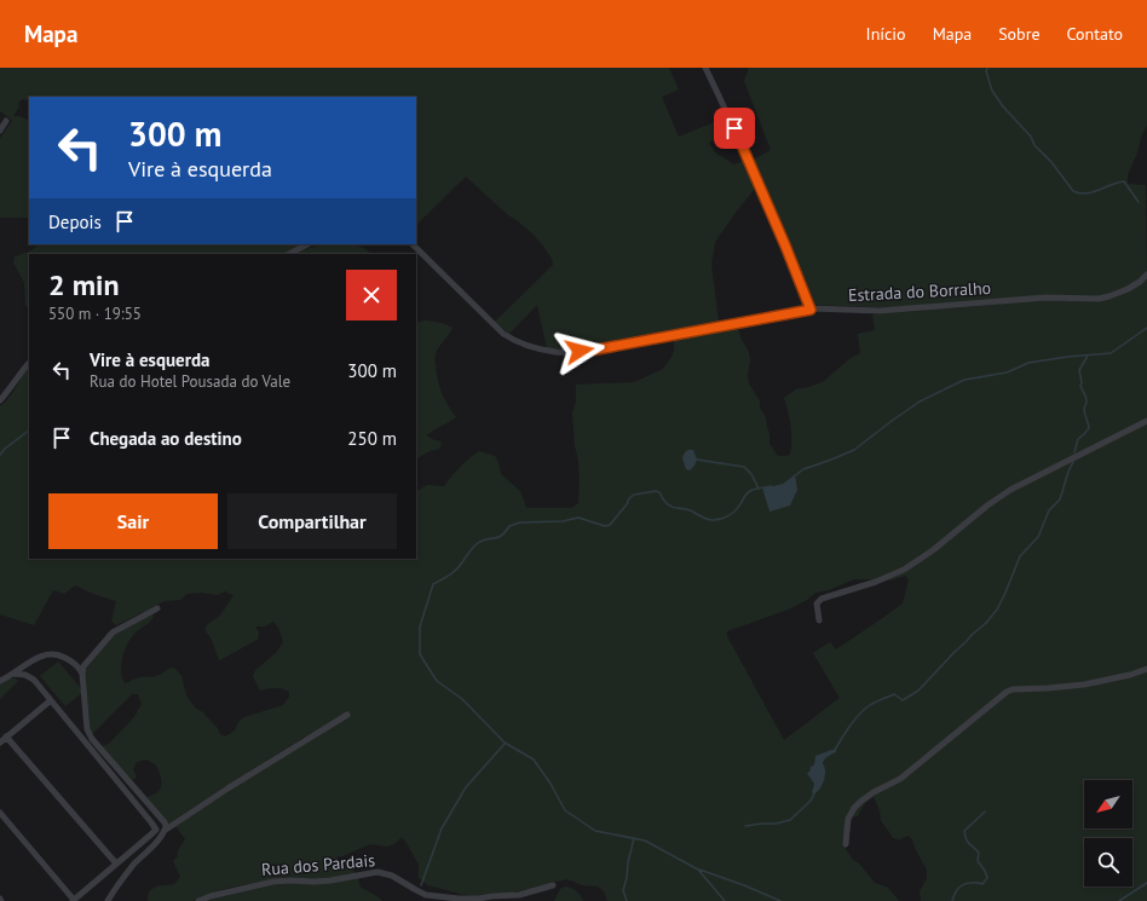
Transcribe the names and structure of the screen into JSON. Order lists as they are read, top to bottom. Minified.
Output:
{"streets":{"street":["Estrada do Borralho","Rua dos Pardais"]},"north":"bottom left","page":{"header":"Mapa","nav":["Início","Mapa","Sobre","Contato"],"turn":["300 m","Vire à esquerda"],"then":"Depois","heading":["2 min","550 m · 19:55"],"list":[{"name":"Vire à esquerda","note":"Rua do Hotel Pousada do Vale","value":"300 m"},{"name":"Chegada ao destino","value":"250 m"}],"buttons":["Sair","Compartilhar"]}}
